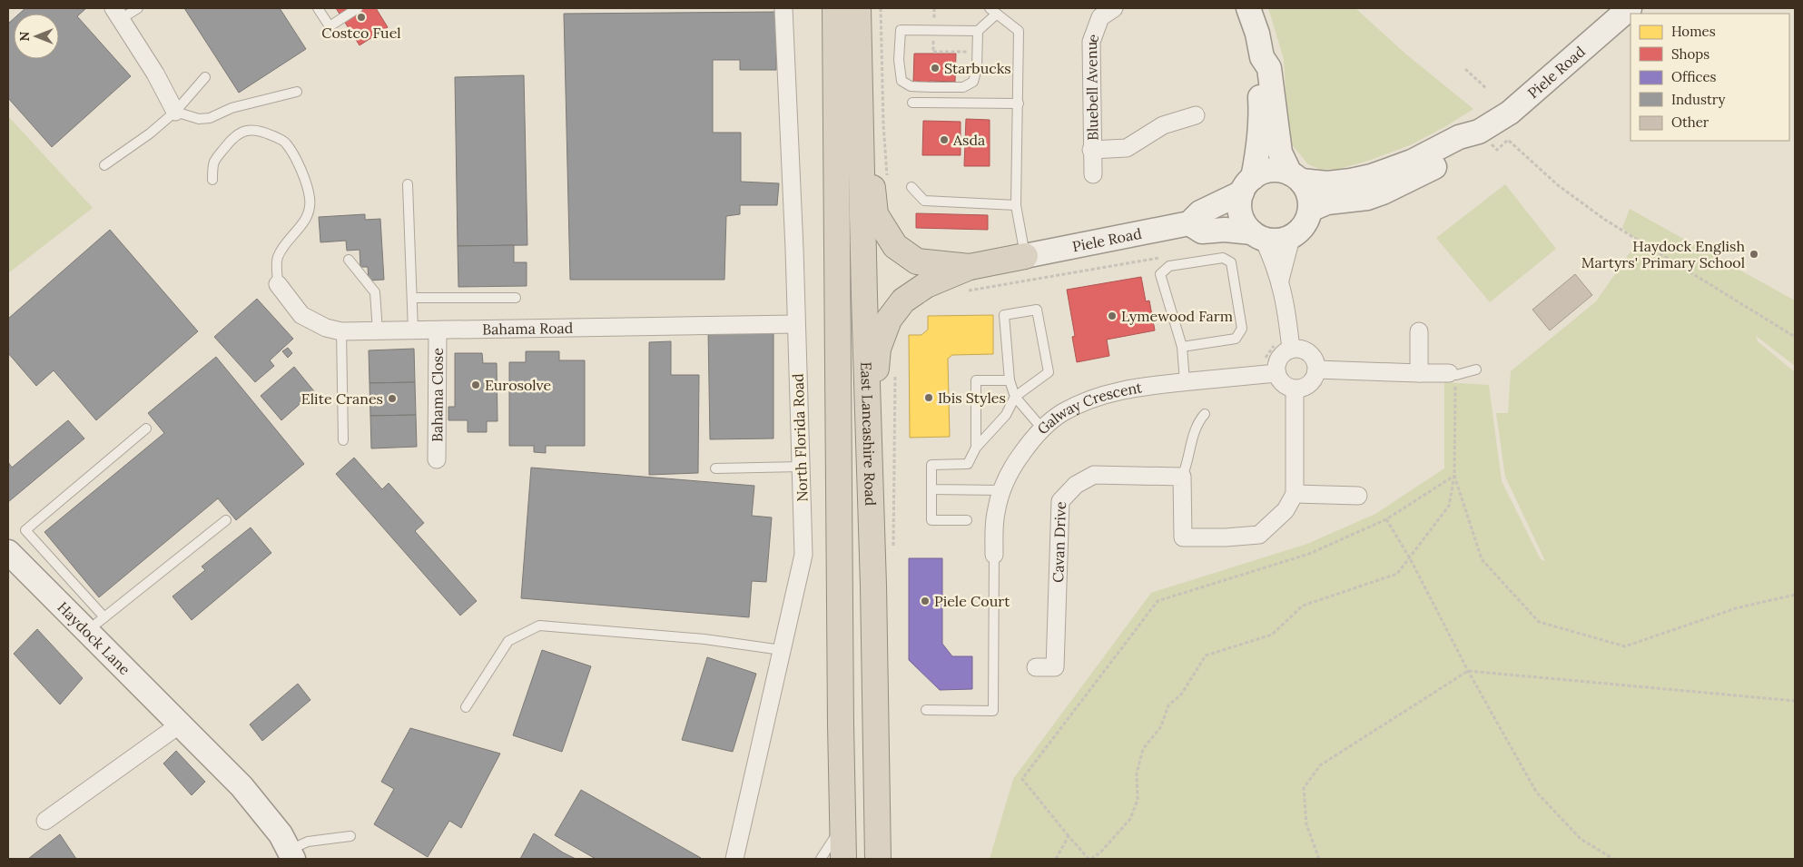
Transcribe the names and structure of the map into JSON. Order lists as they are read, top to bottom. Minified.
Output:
{"streets":{"highway":["East Lancashire Road"],"street":["Piele Road","Bluebell Avenue","Bahama Road","Bahama Close","Galway Crescent","North Florida Road","Cavan Drive","Haydock Lane"]},"crossings":[["Bahama Road","Bahama Close"],["Bahama Road","North Florida Road"]],"places":["Costco Fuel","Starbucks","Asda","Haydock English Martyrs' Primary School","Lymewood Farm","Eurosolve","Ibis Styles","Elite Cranes","Piele Court"],"legend":["Homes","Shops","Offices","Industry","Other"],"north":"left"}
